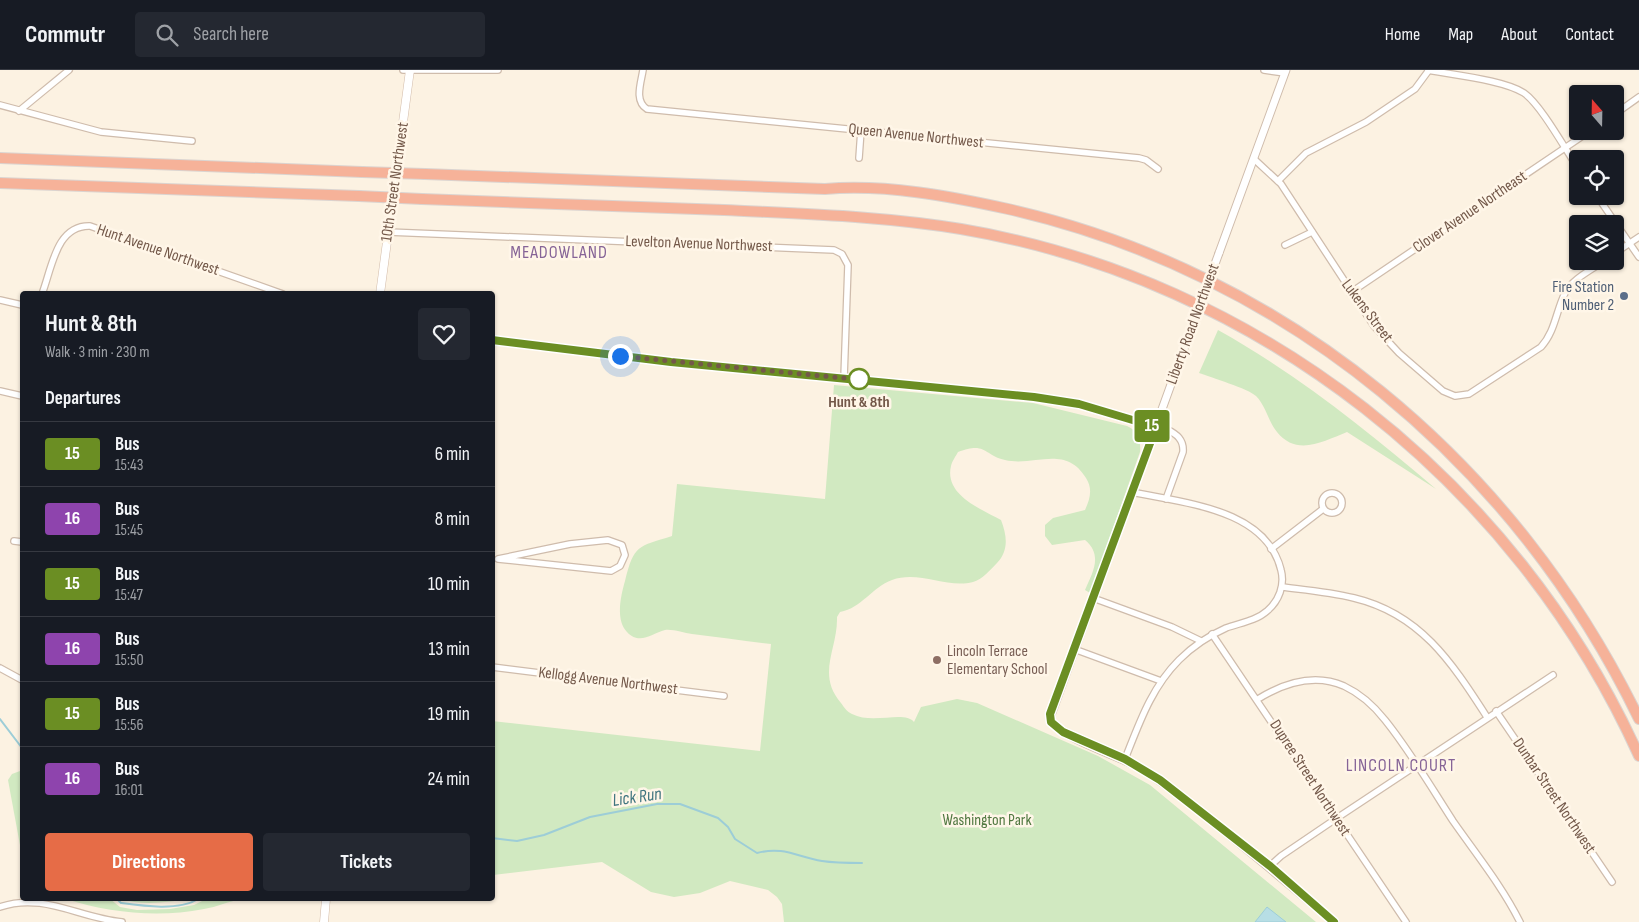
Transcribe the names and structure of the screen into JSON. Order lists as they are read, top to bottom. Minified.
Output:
{"streets":{"main road":["10th Street Northwest"],"street":["Queen Avenue Northwest","Clover Avenue Northeast","Levelton Avenue Northwest","Hunt Avenue Northwest","Lukens Street","Liberty Road Northwest","Kellogg Avenue Northwest","Dupree Street Northwest","Dunbar Street Northwest"]},"crossings":[["10th Street Northwest","Levelton Avenue Northwest"],["Clover Avenue Northeast","Lukens Street"],["Lukens Street","Liberty Road Northwest"]],"districts":["MEADOWLAND","LINCOLN COURT"],"water":["Lick Run"],"parks":["Washington Park"],"places":["Fire Station Number 2","Hunt & 8th","Lincoln Terrace Elementary School"],"lines":["bus line 15"],"north":"top","page":{"header":"Commutr","search":"Search here","nav":["Home","Map","About","Contact"],"on_map":"15","heading":[["Hunt & 8th","Walk · 3 min · 230 m"],"Departures"],"list":[{"mark":"15","name":"Bus","note":"15:43","value":"6 min"},{"mark":"16","name":"Bus","note":"15:45","value":"8 min"},{"mark":"15","name":"Bus","note":"15:47","value":"10 min"},{"mark":"16","name":"Bus","note":"15:50","value":"13 min"},{"mark":"15","name":"Bus","note":"15:56","value":"19 min"},{"mark":"16","name":"Bus","note":"16:01","value":"24 min"}],"buttons":["Directions","Tickets"]}}
